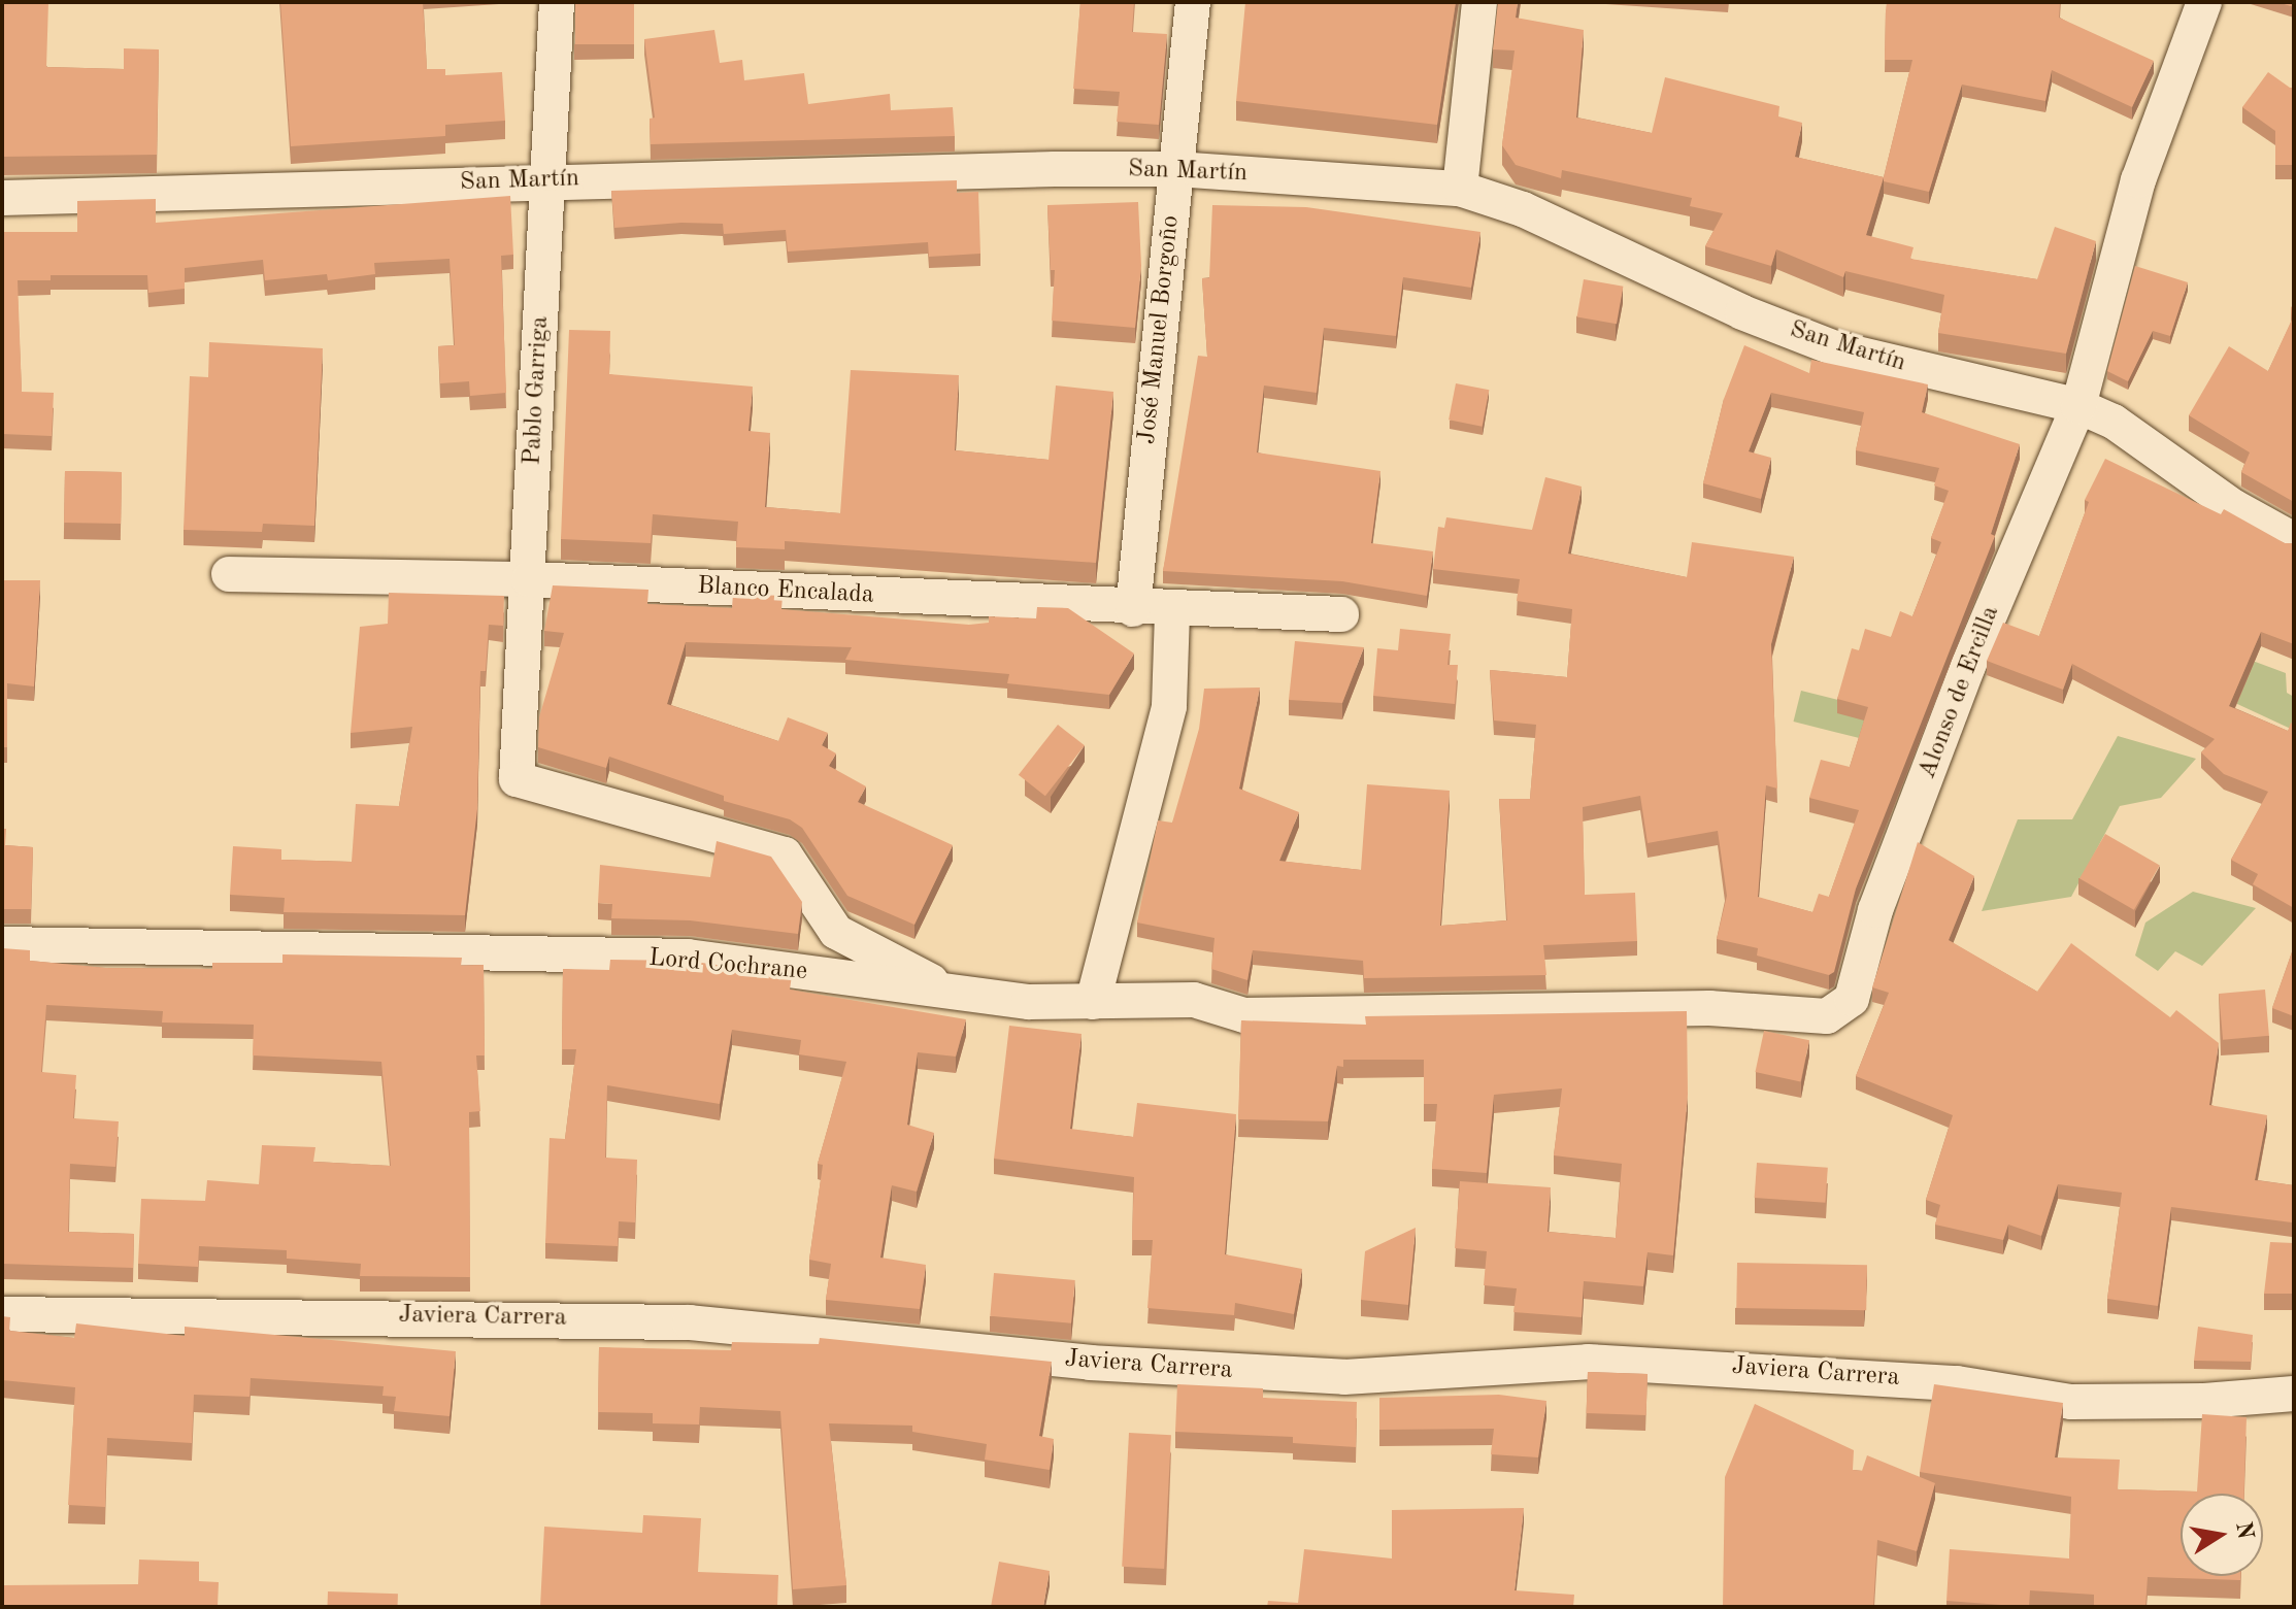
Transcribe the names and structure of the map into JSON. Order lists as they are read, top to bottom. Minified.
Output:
{"streets":{"street":["San Martín","José Manuel Borgoño","Pablo Garriga","Blanco Encalada","Alonso de Ercilla","Lord Cochrane","Javiera Carrera"]},"crossings":[["San Martín","José Manuel Borgoño"],["San Martín","Pablo Garriga"],["San Martín","Alonso de Ercilla"],["José Manuel Borgoño","Blanco Encalada"],["Pablo Garriga","Blanco Encalada"],["Pablo Garriga","Lord Cochrane"],["Alonso de Ercilla","Lord Cochrane"]],"north":"right"}
